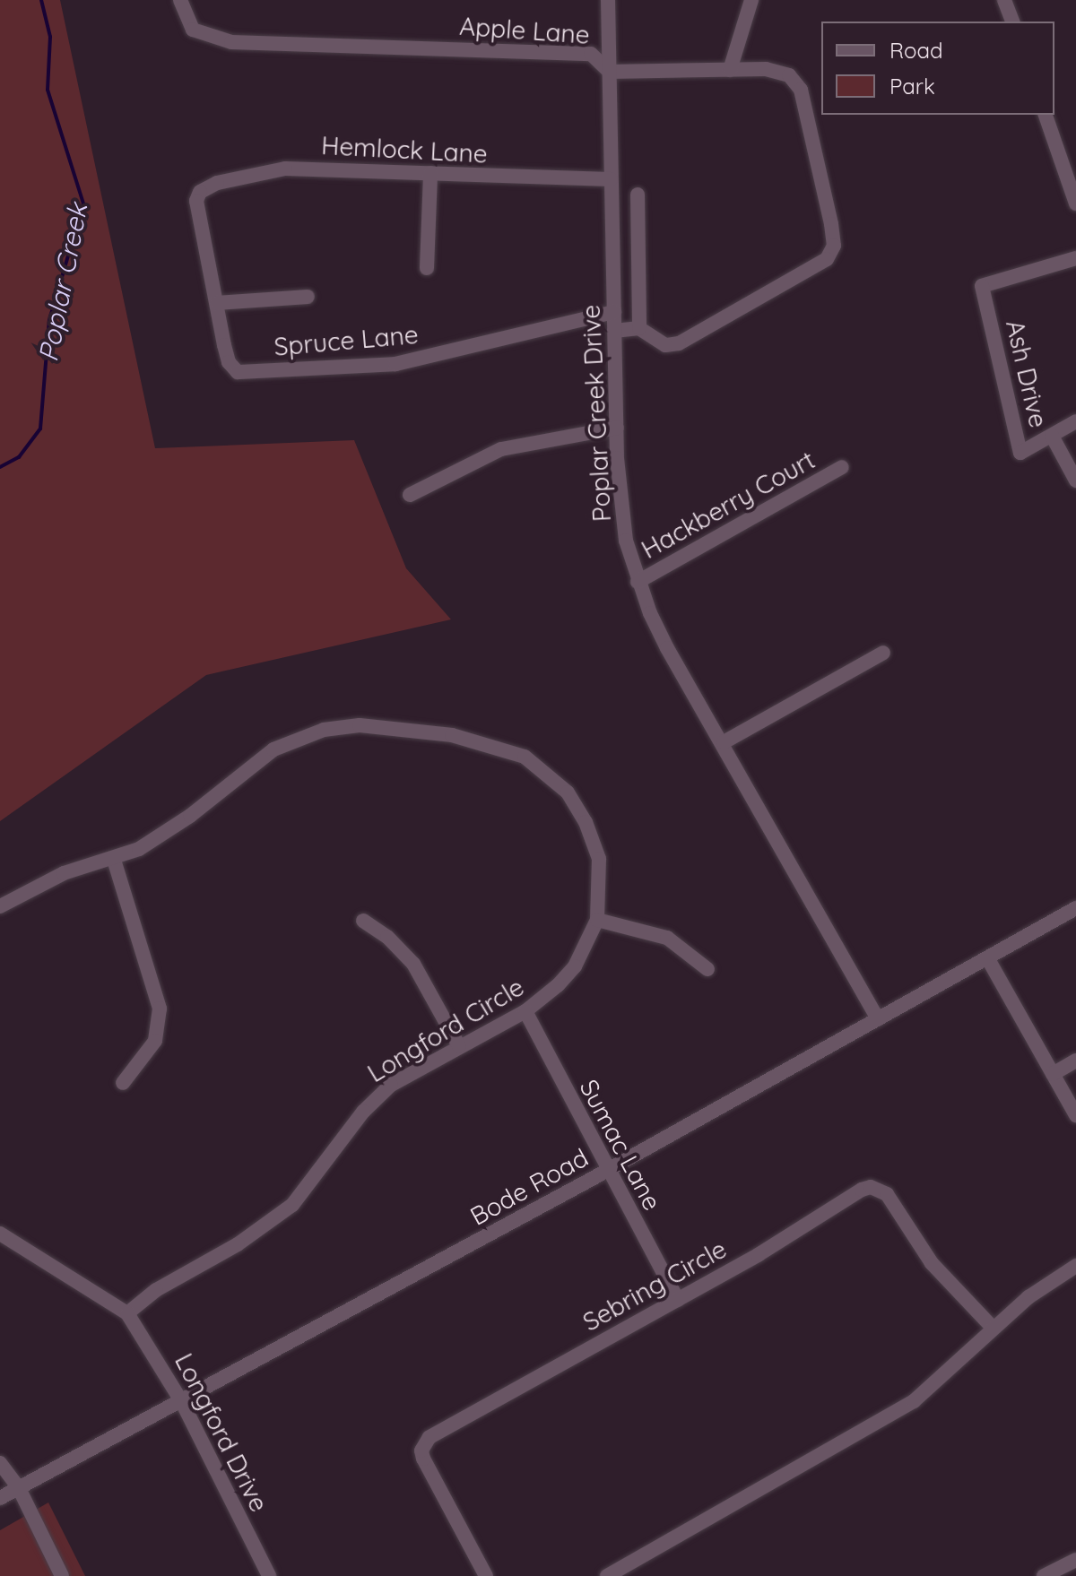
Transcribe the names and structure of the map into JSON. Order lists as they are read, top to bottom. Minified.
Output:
{"streets":{"street":["Apple Lane","Hemlock Lane","Spruce Lane","Ash Drive","Poplar Creek Drive","Hackberry Court","Longford Circle","Sumac Lane","Bode Road","Sebring Circle","Longford Drive"]},"crossings":[["Apple Lane","Poplar Creek Drive"],["Hemlock Lane","Spruce Lane"],["Hemlock Lane","Poplar Creek Drive"],["Spruce Lane","Poplar Creek Drive"],["Poplar Creek Drive","Hackberry Court"],["Poplar Creek Drive","Bode Road"],["Longford Circle","Sumac Lane"],["Longford Circle","Longford Drive"],["Sumac Lane","Bode Road"],["Sumac Lane","Sebring Circle"],["Bode Road","Longford Drive"]],"water":["Poplar Creek"],"legend":["Road","Park"]}
